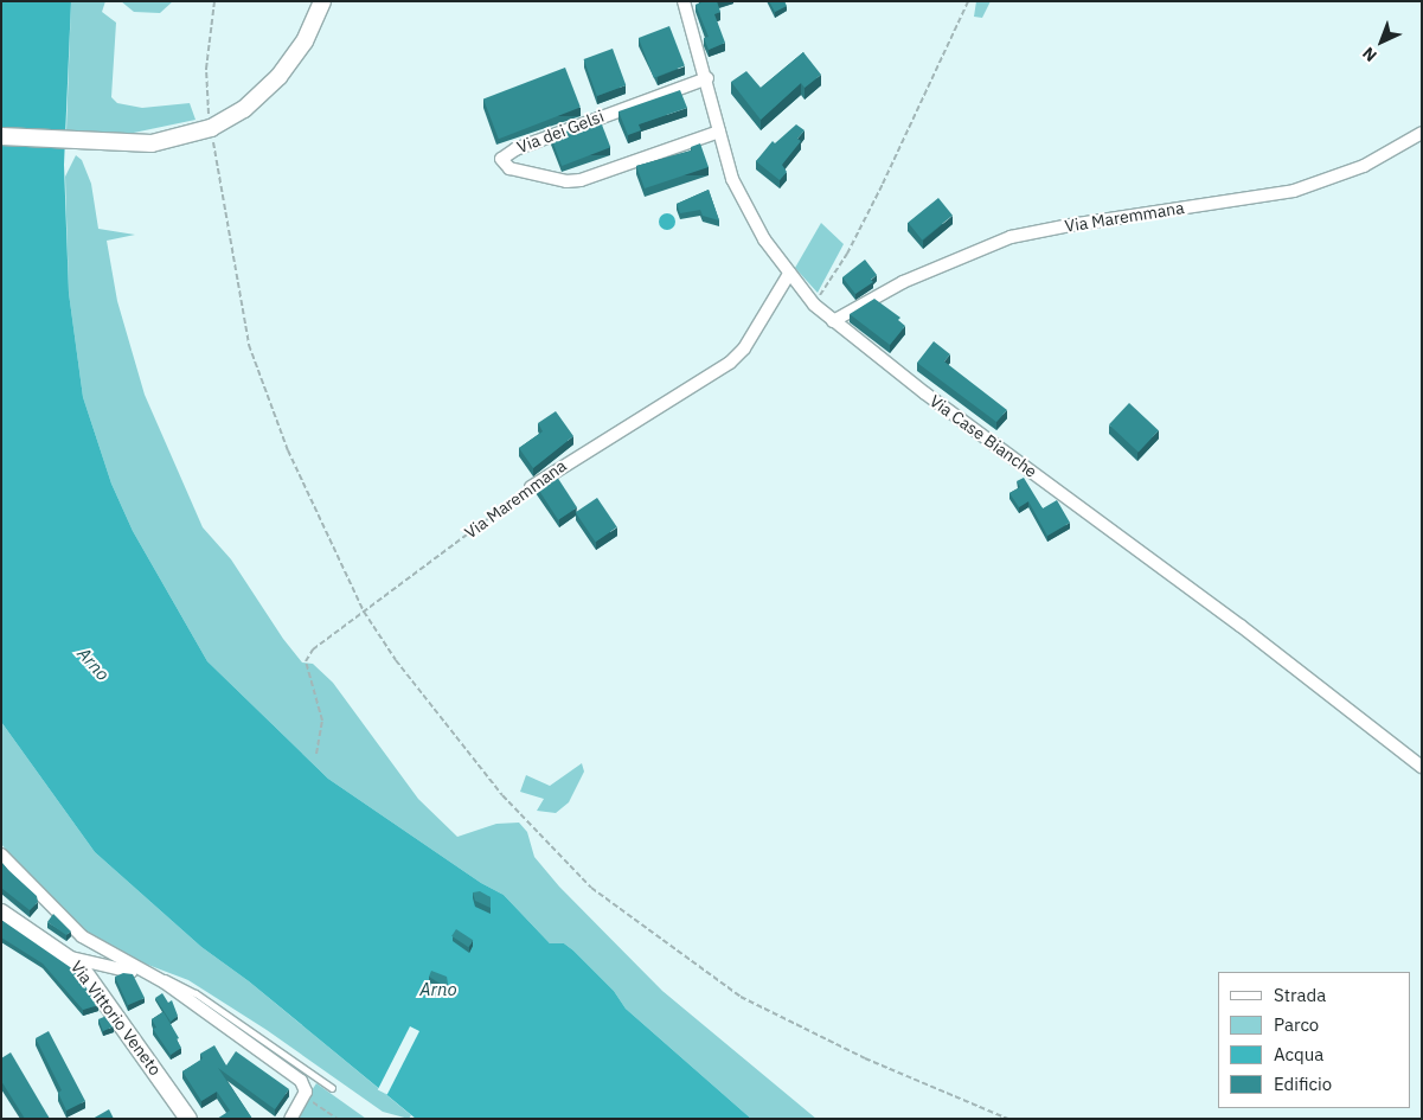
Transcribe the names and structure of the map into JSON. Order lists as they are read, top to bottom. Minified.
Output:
{"streets":{"main road":["Via Vittorio Veneto"],"street":["Via dei Gelsi","Via Maremmana","Via Case Bianche"]},"crossings":[["Via dei Gelsi","Via Case Bianche"],["Via Maremmana","Via Case Bianche"]],"water":["Arno"],"legend":["Strada","Parco","Acqua","Edificio"],"north":"bottom left"}
